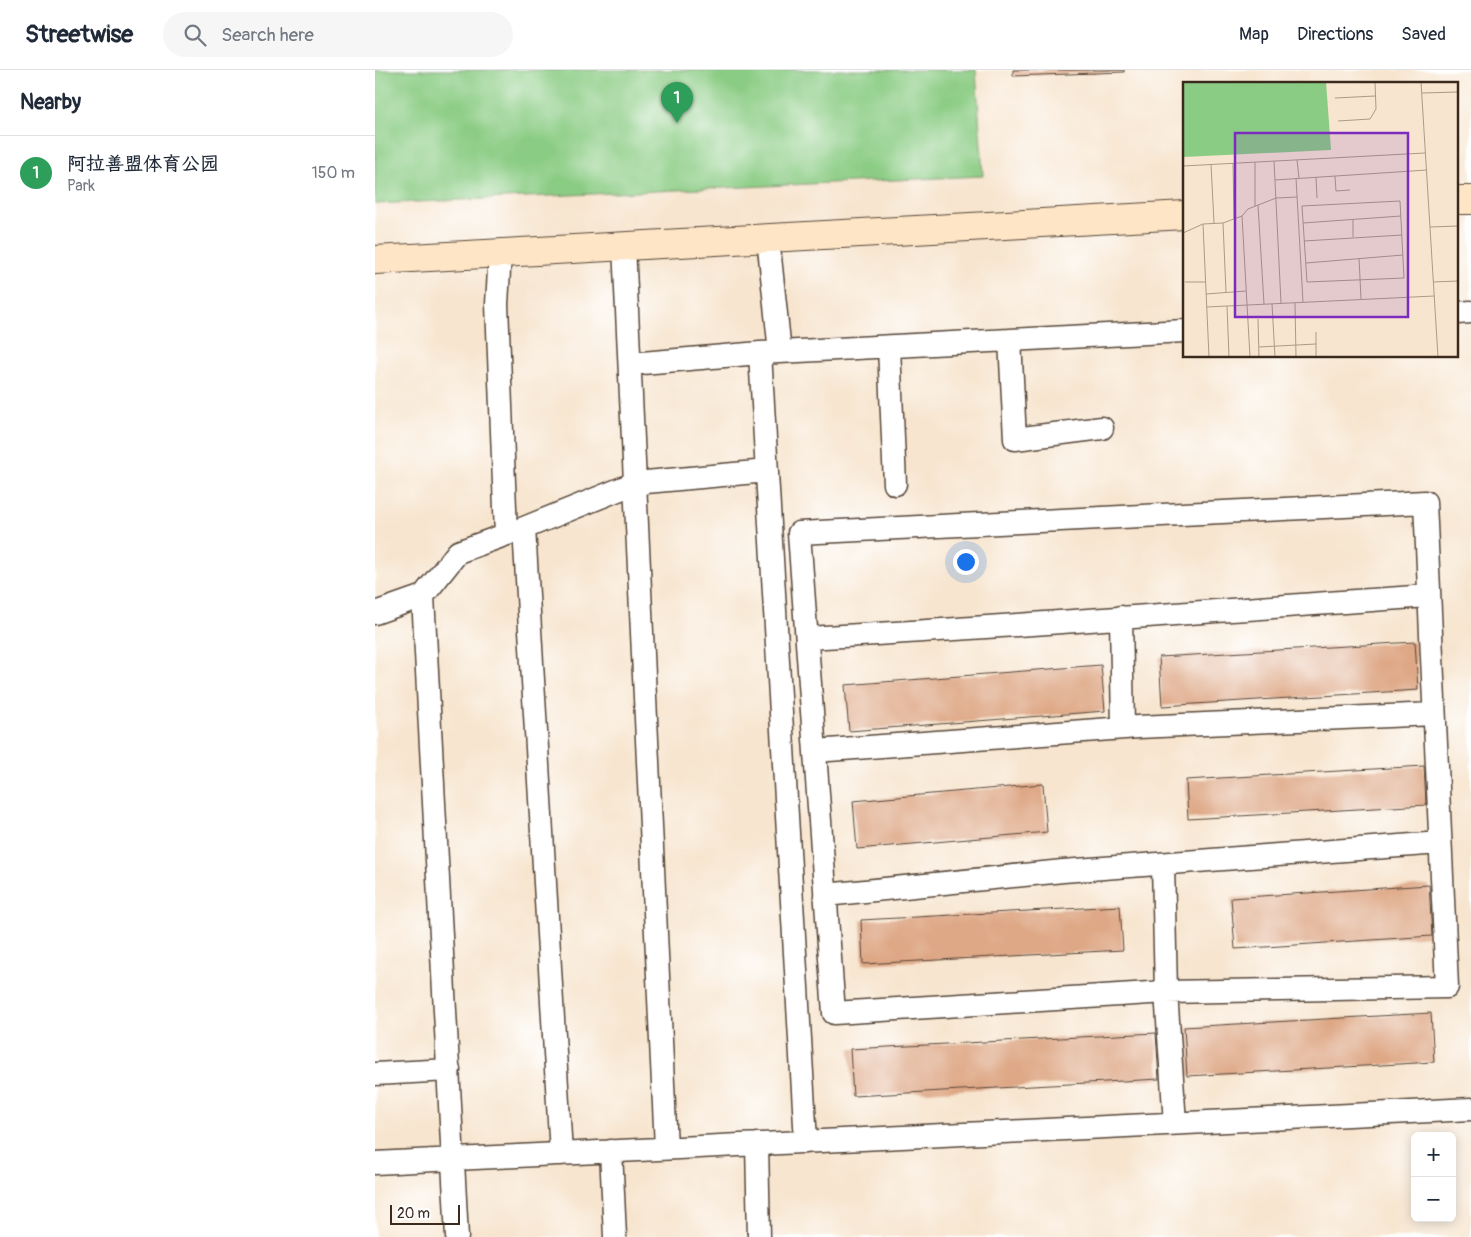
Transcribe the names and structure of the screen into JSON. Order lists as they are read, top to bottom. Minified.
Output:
{"scale_bar":"20 m","page":{"header":"Streetwise","search":"Search here","nav":["Map","Directions","Saved"],"heading":"Nearby","pins":"1","list":[{"mark":"1","name":"阿拉善盟体育公园","note":"Park","value":"150 m"}],"map_buttons":["+","−"],"scale":"20 m"}}
